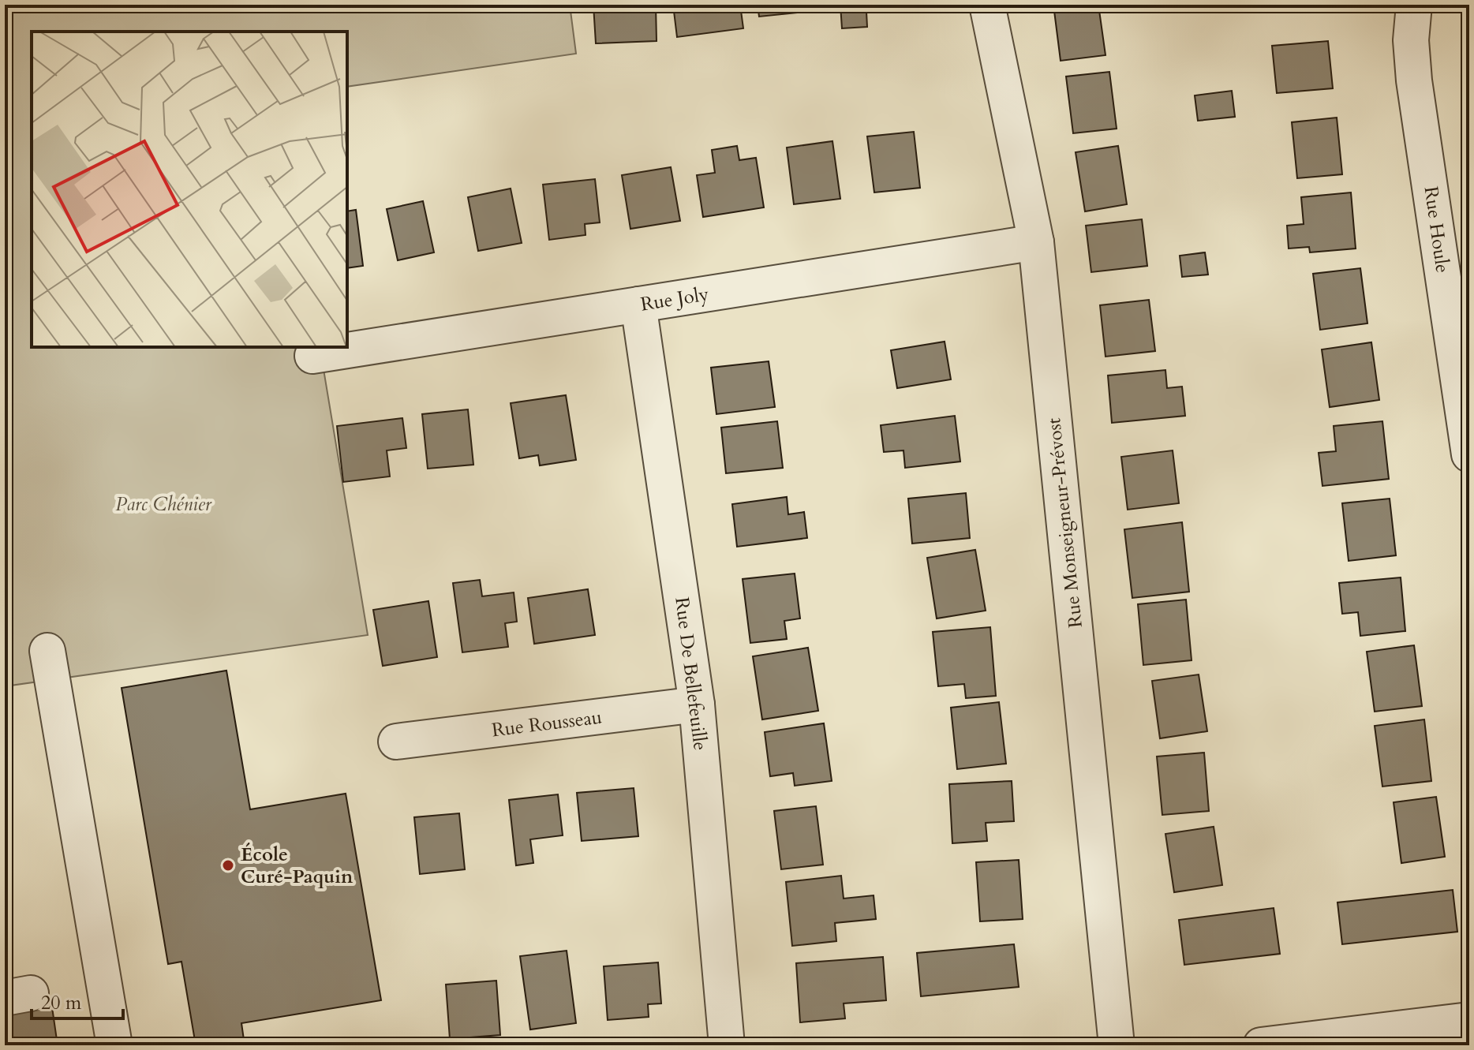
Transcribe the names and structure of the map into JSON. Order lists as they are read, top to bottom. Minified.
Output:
{"streets":{"street":["Rue Houle","Rue Joly","Rue Monseigneur-Prévost","Rue De Bellefeuille","Rue Rousseau"]},"crossings":[["Rue Joly","Rue Monseigneur-Prévost"],["Rue Joly","Rue De Bellefeuille"],["Rue De Bellefeuille","Rue Rousseau"]],"parks":["Parc Chénier"],"places":["École Curé-Paquin"],"scale_bar":"20 m"}
